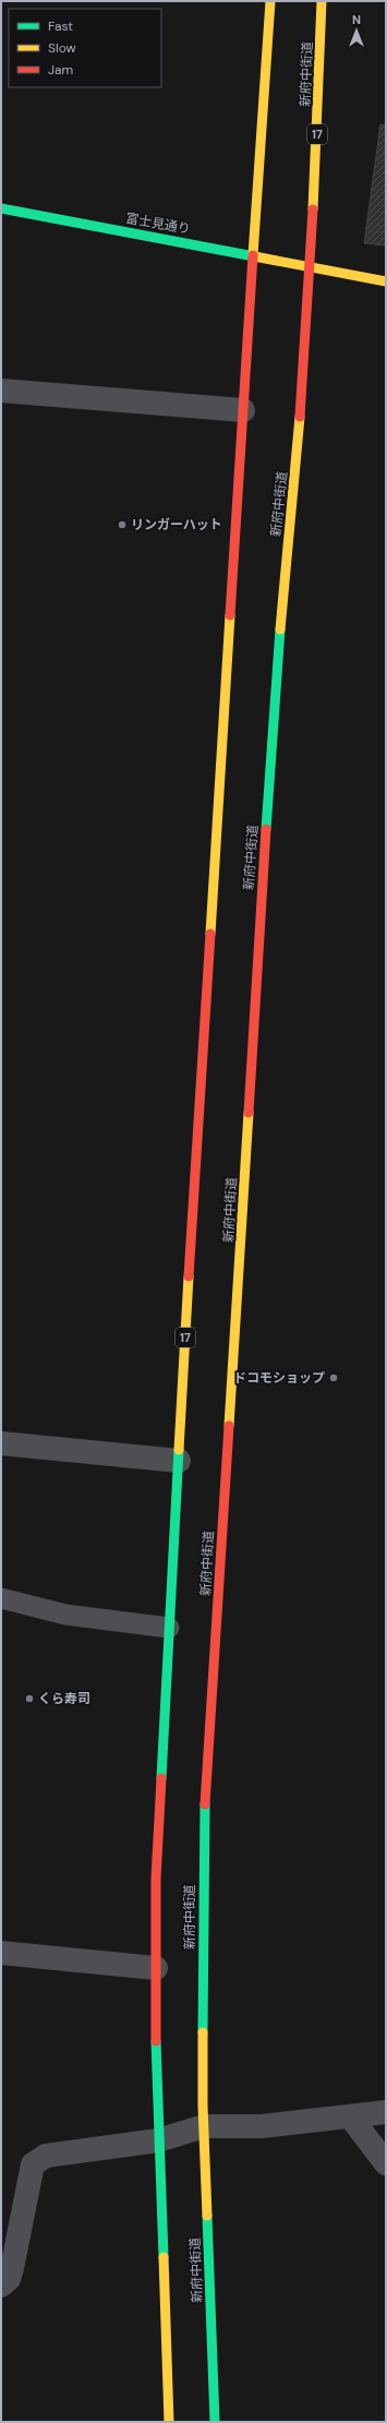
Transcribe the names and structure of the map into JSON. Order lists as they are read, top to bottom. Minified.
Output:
{"streets":{"main road":["新府中街道","17","富士見通り"]},"crossings":[["新府中街道","富士見通り"],["17","富士見通り"]],"places":["リンガーハット","ドコモショップ","くら寿司"],"legend":["Fast","Slow","Jam"],"north":"top"}
